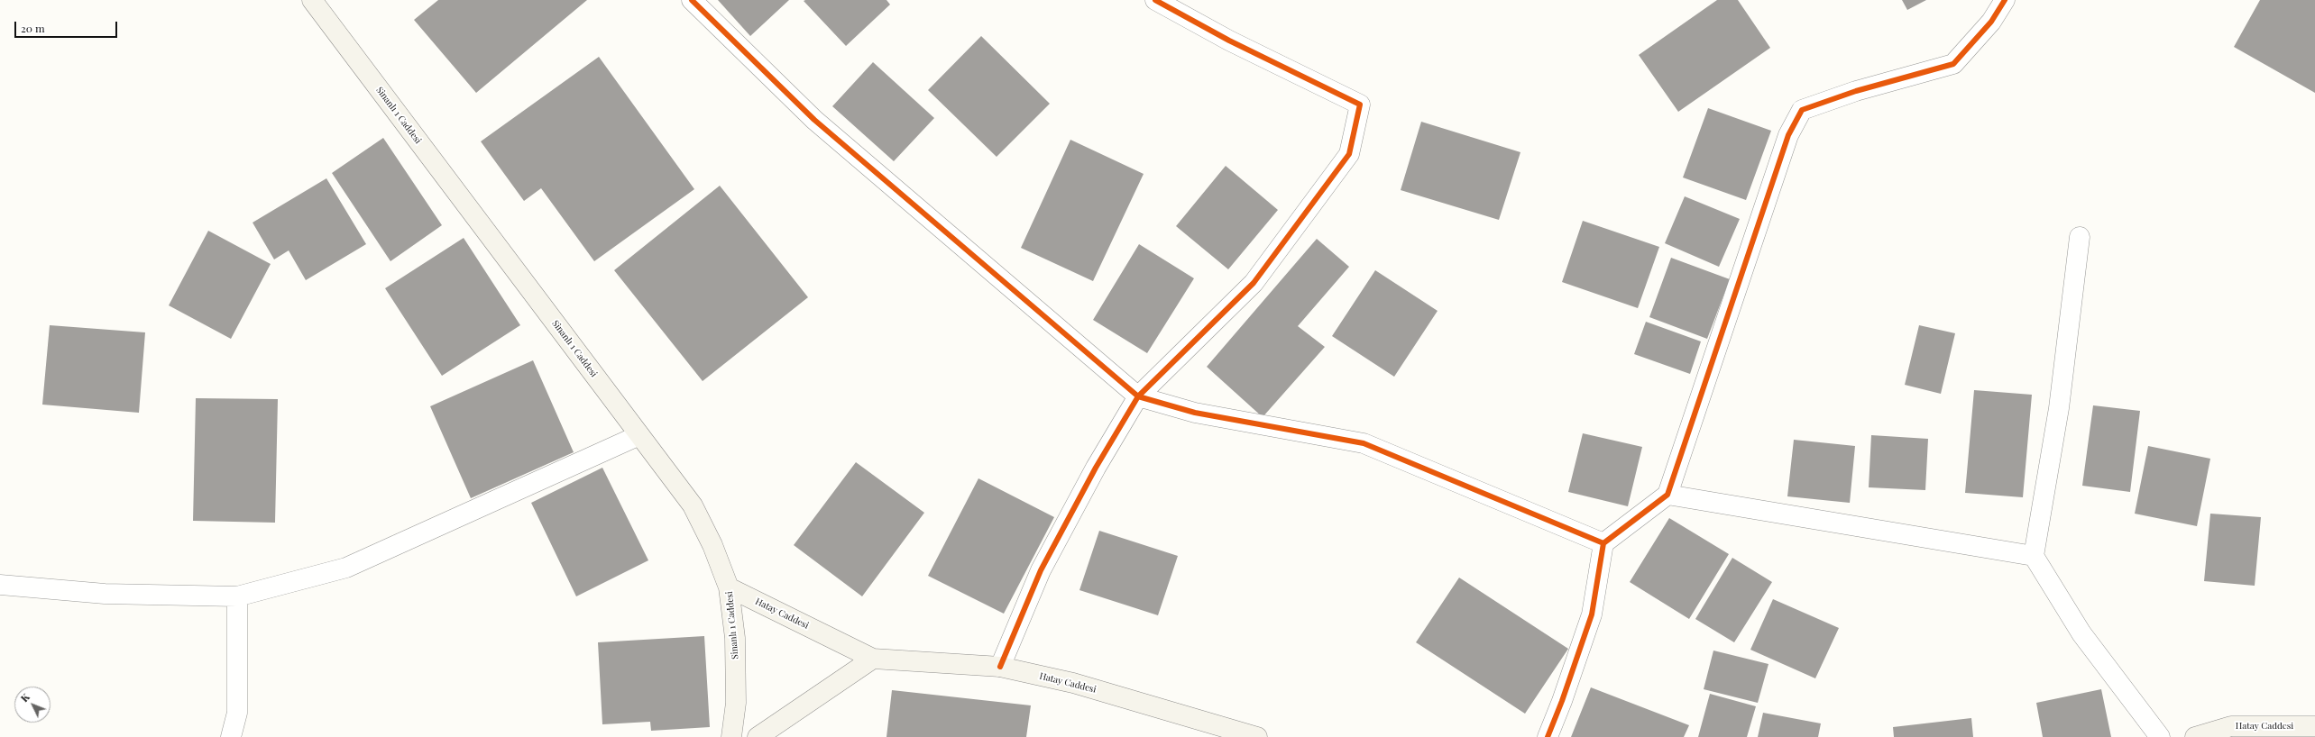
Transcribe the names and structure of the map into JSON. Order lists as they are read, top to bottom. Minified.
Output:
{"streets":{"main road":["Sinanlı 1 Caddesi","Hatay Caddesi"]},"crossings":[["Sinanlı 1 Caddesi","Hatay Caddesi"]],"scale_bar":"20 m","north":"top left"}
